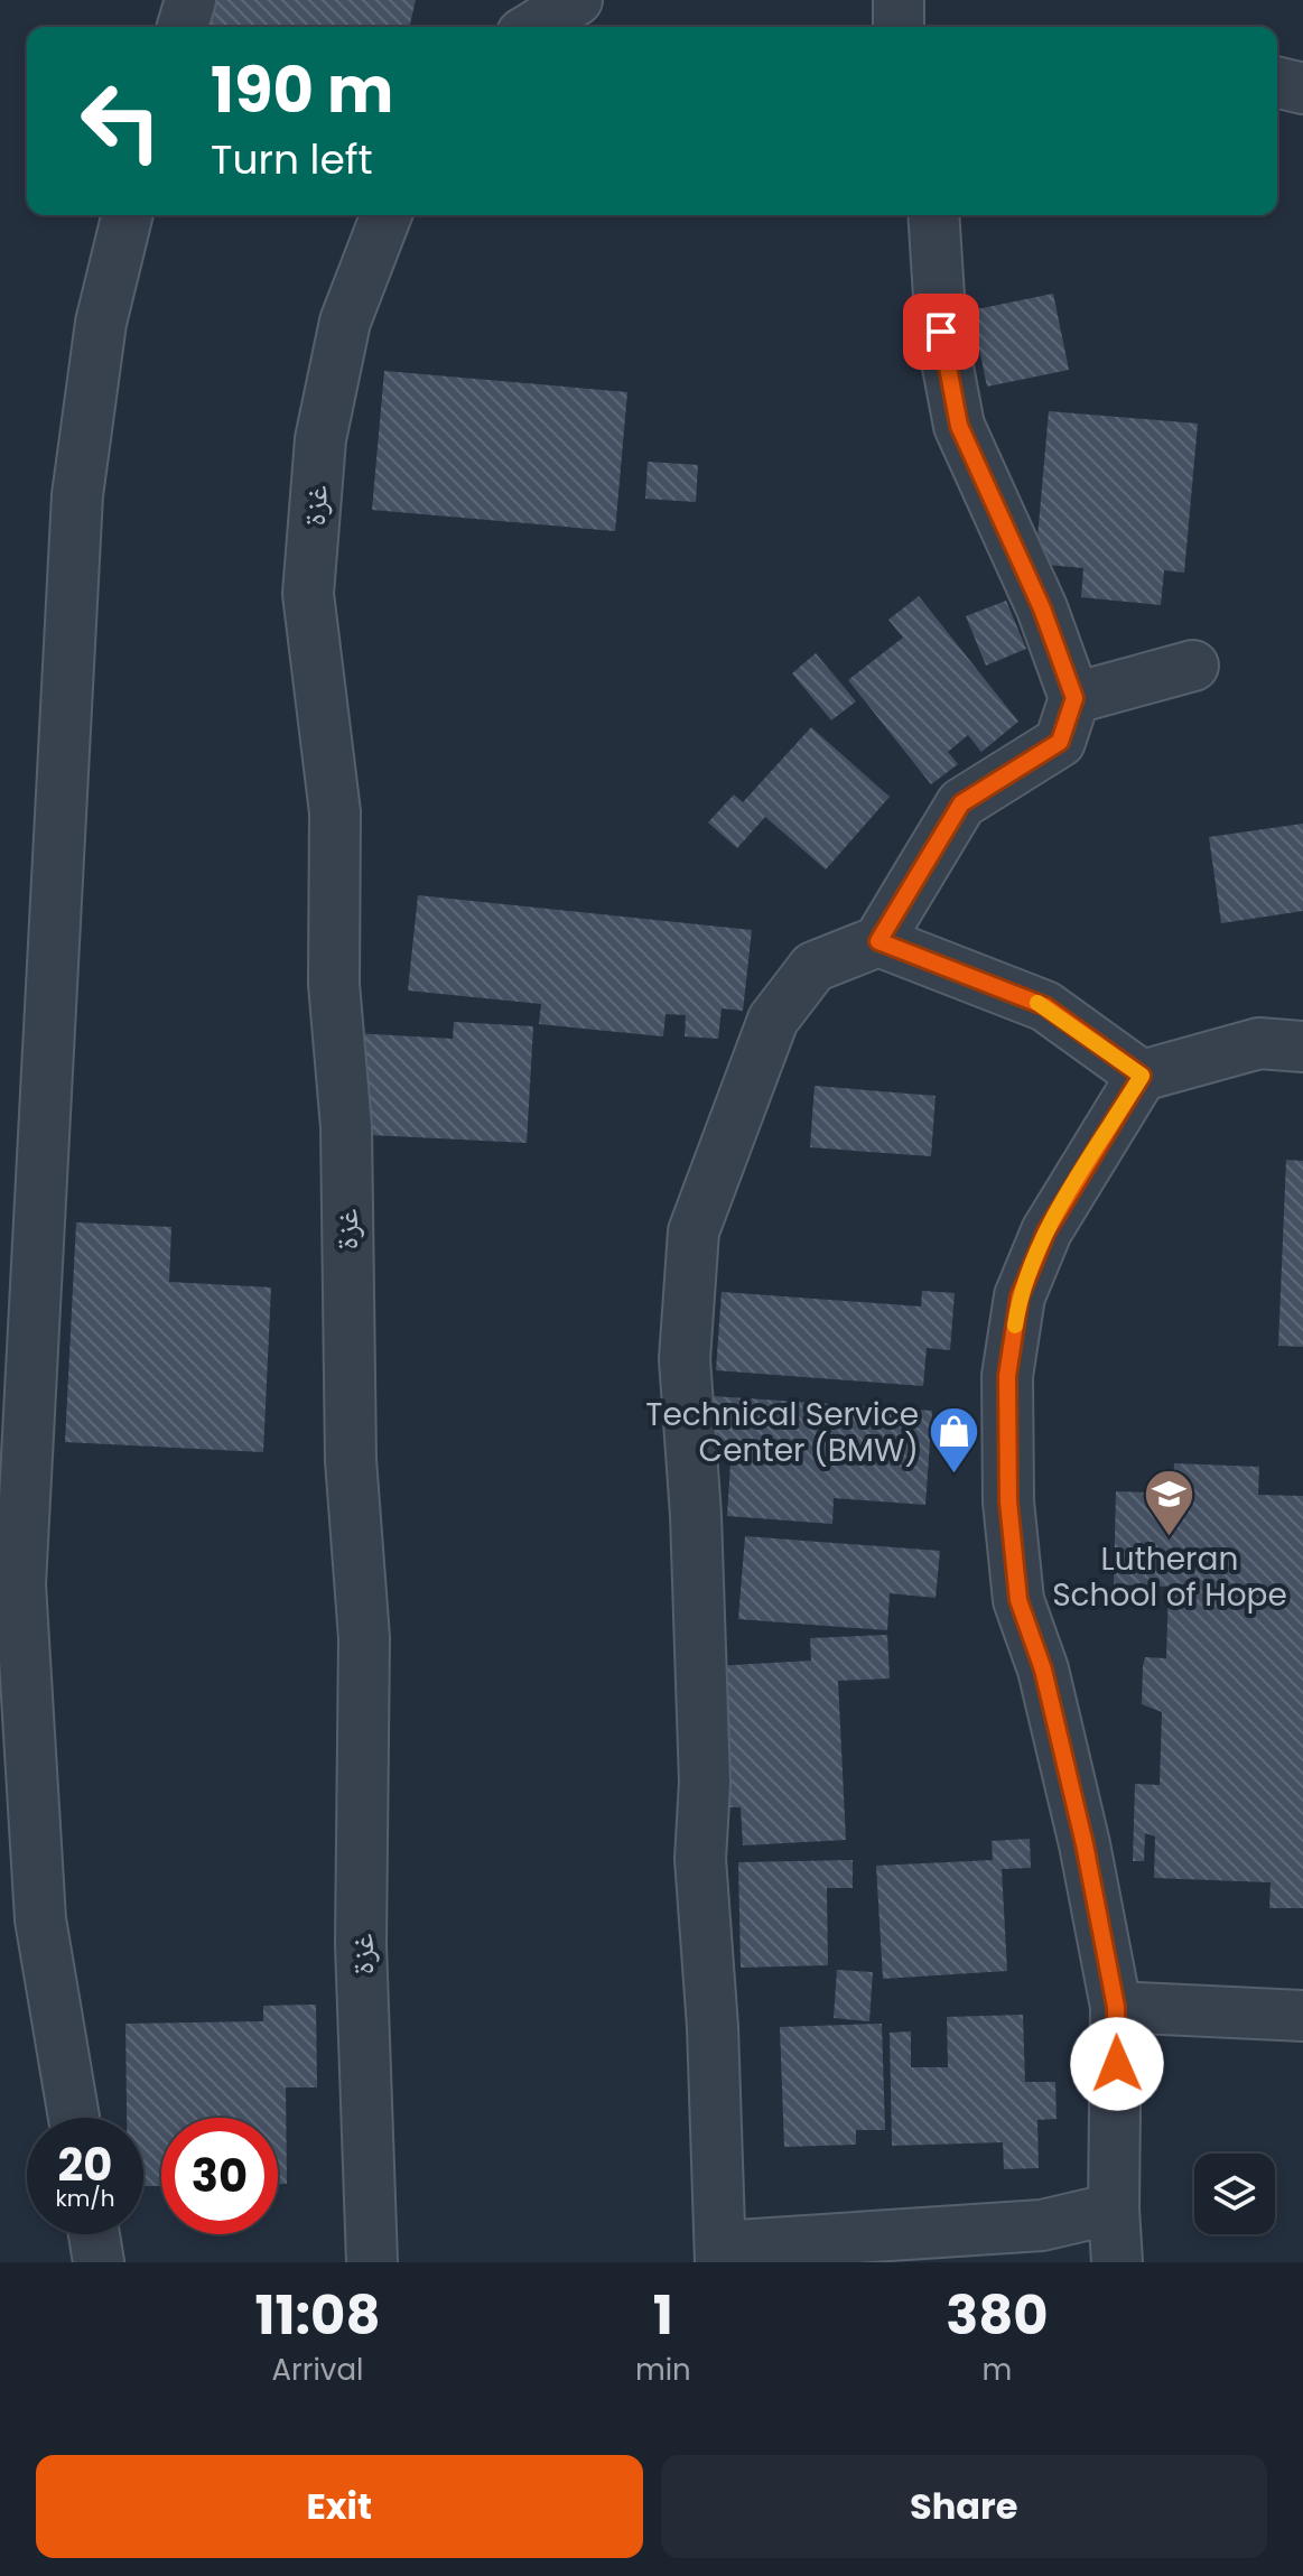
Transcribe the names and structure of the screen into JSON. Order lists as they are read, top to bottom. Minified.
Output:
{"streets":{"street":["غزة"]},"places":{"shop":["Technical Service Center (BMW)"],"school or university":["Lutheran School of Hope"]},"page":{"turn":["190 m","Turn left"],"speed":"20 km/h","limit":"30","eta":["11:08","Arrival","1","min","380","m"],"buttons":["Exit","Share"]}}
